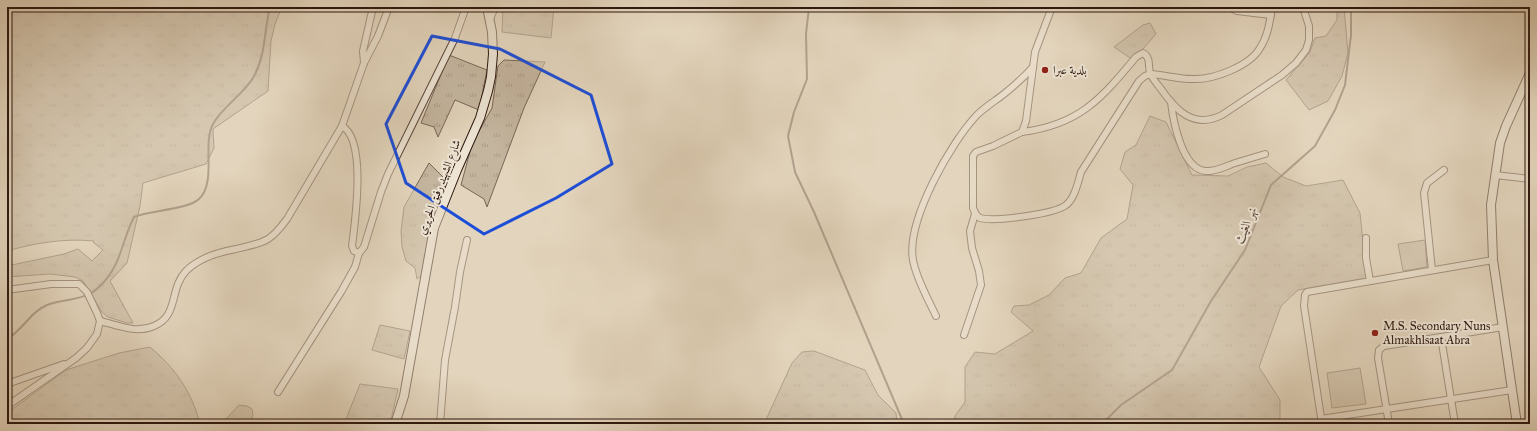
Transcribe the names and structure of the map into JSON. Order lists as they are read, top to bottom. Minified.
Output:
{"streets":{"street":["شارع الشهيد رفيق الحريري"]},"water":["نهر الغيث"],"places":["بلدية عبرا","M.S. Secondary Nuns Almakhlsaat Abra"]}
